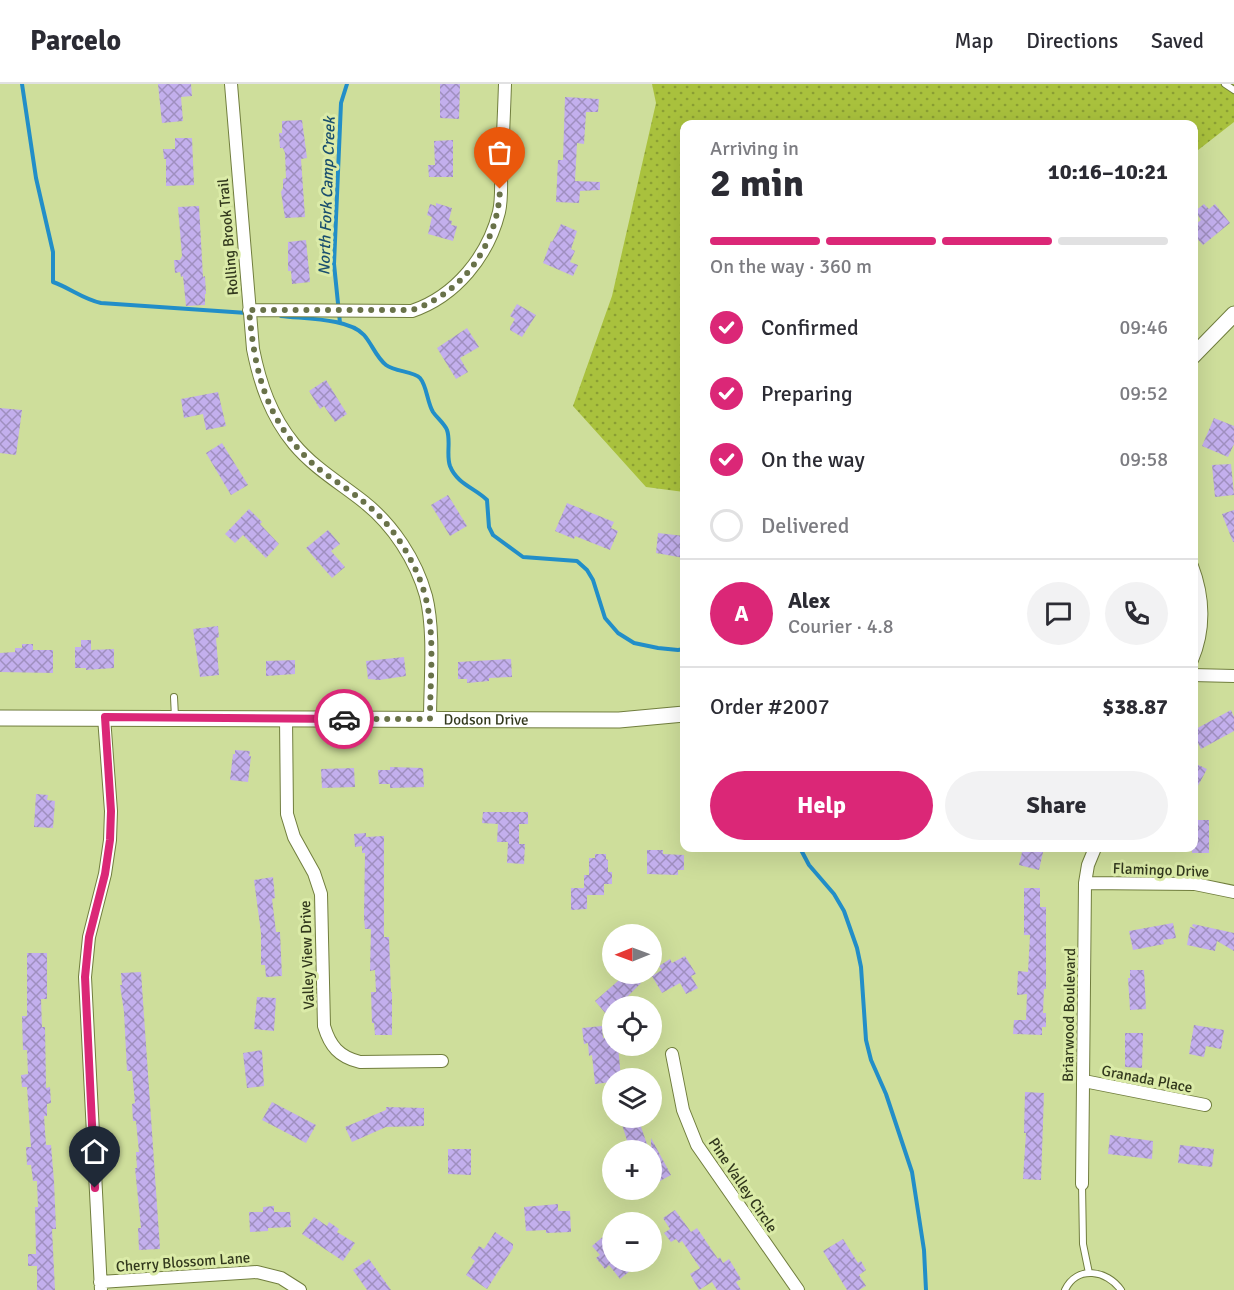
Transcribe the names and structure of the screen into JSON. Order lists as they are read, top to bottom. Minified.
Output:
{"streets":{"street":["Rolling Brook Trail","Dodson Drive","Flamingo Drive","Valley View Drive","Briarwood Boulevard","Granada Place","Pine Valley Circle","Cherry Blossom Lane"]},"crossings":[["Rolling Brook Trail","Dodson Drive"],["Dodson Drive","Valley View Drive"],["Flamingo Drive","Briarwood Boulevard"],["Briarwood Boulevard","Granada Place"]],"water":["North Fork Camp Creek"],"north":"left","page":{"header":"Parcelo","nav":["Map","Directions","Saved"],"heading":["2 min","Arriving in","10:16–10:21"],"panel":["Alex","Courier · 4.8","Order #2007","$38.87"],"bar":"On the way · 360 m","list":[["Confirmed","09:46"],["Preparing","09:52"],["On the way","09:58"],"Delivered"],"round":"A","buttons":["Help","Share"],"map_buttons":["+","−"]}}
